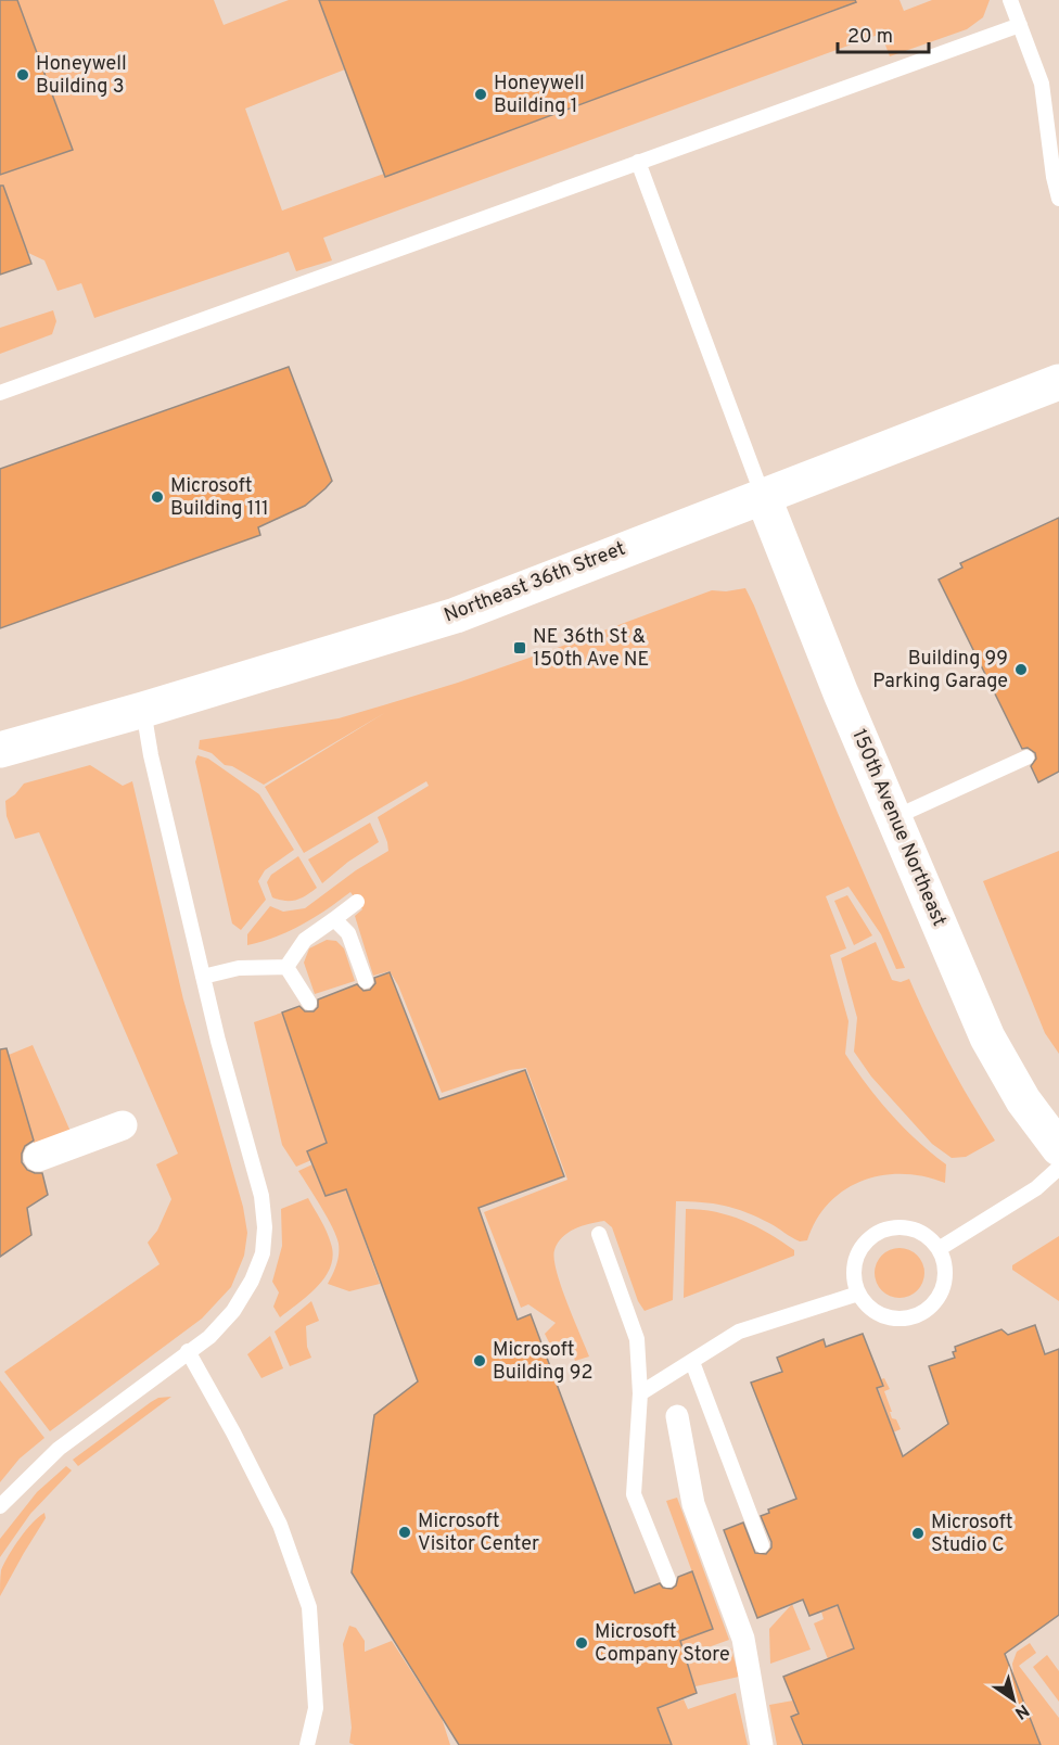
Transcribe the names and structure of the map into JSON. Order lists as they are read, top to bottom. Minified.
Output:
{"streets":{"street":["Northeast 36th Street","150th Avenue Northeast"]},"crossings":[["Northeast 36th Street","150th Avenue Northeast"]],"places":{"other":["Honeywell Building 3","Honeywell Building 1","Microsoft Building 111","Building 99 Parking Garage","Microsoft Building 92","Microsoft Visitor Center","Microsoft Studio C","Microsoft Company Store"],"transit":["NE 36th St & 150th Ave NE"]},"scale_bar":"20 m","north":"bottom right"}
